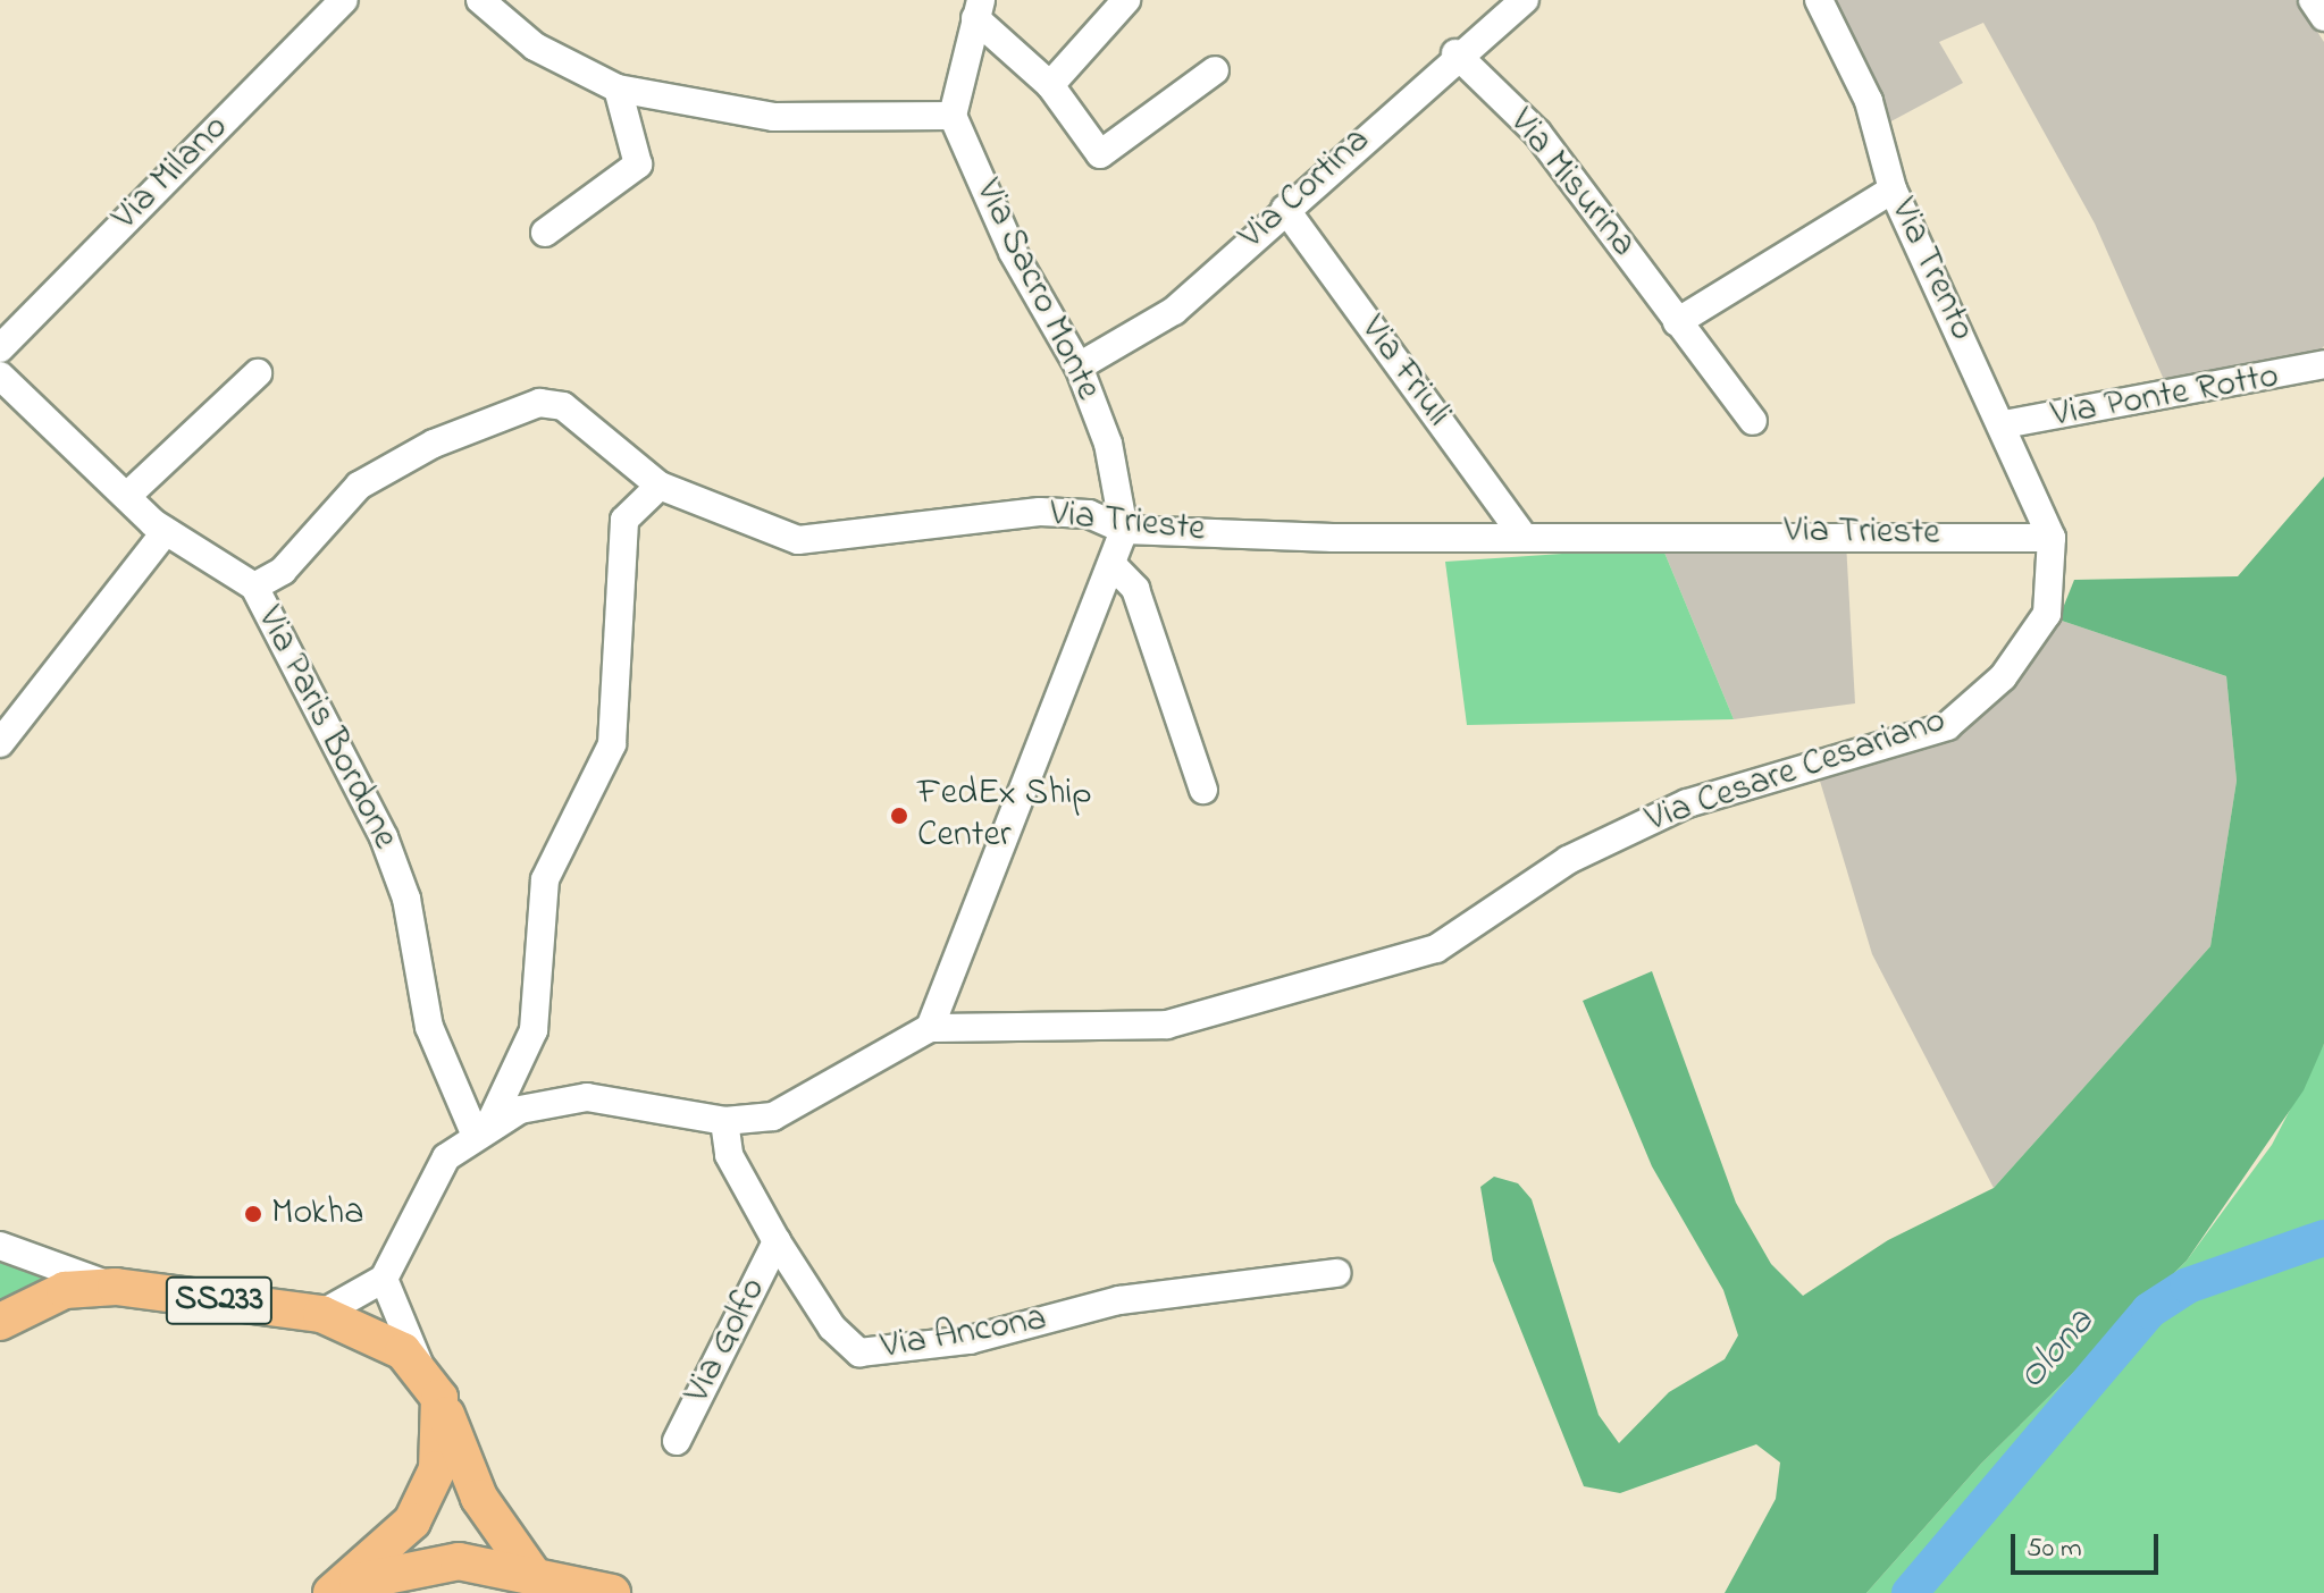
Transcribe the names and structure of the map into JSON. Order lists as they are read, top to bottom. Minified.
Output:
{"streets":{"main road":["SS233"],"street":["Via Milano","Via Misurina","Via Cortina","Via Trento","Via Sacro Monte","Via Friuli","Via Ponte Rotto","Via Trieste","Via Paris Bordone","Via Cesare Cesariano","Via Ancona","Via Golfo"]},"crossings":[["Via Misurina","Via Cortina"],["Via Cortina","Via Sacro Monte"],["Via Cortina","Via Friuli"],["Via Trento","Via Ponte Rotto"],["Via Trento","Via Trieste"],["Via Trento","Via Cesare Cesariano"],["Via Sacro Monte","Via Trieste"],["Via Sacro Monte","Via Cesare Cesariano"],["Via Friuli","Via Trieste"],["Via Trieste","Via Paris Bordone"],["Via Trieste","Via Cesare Cesariano"],["Via Paris Bordone","Via Cesare Cesariano"],["Via Cesare Cesariano","Via Ancona"],["Via Ancona","Via Golfo"]],"water":["Olona"],"places":["FedEx Ship Center","Mokha"],"scale_bar":"50 m"}
